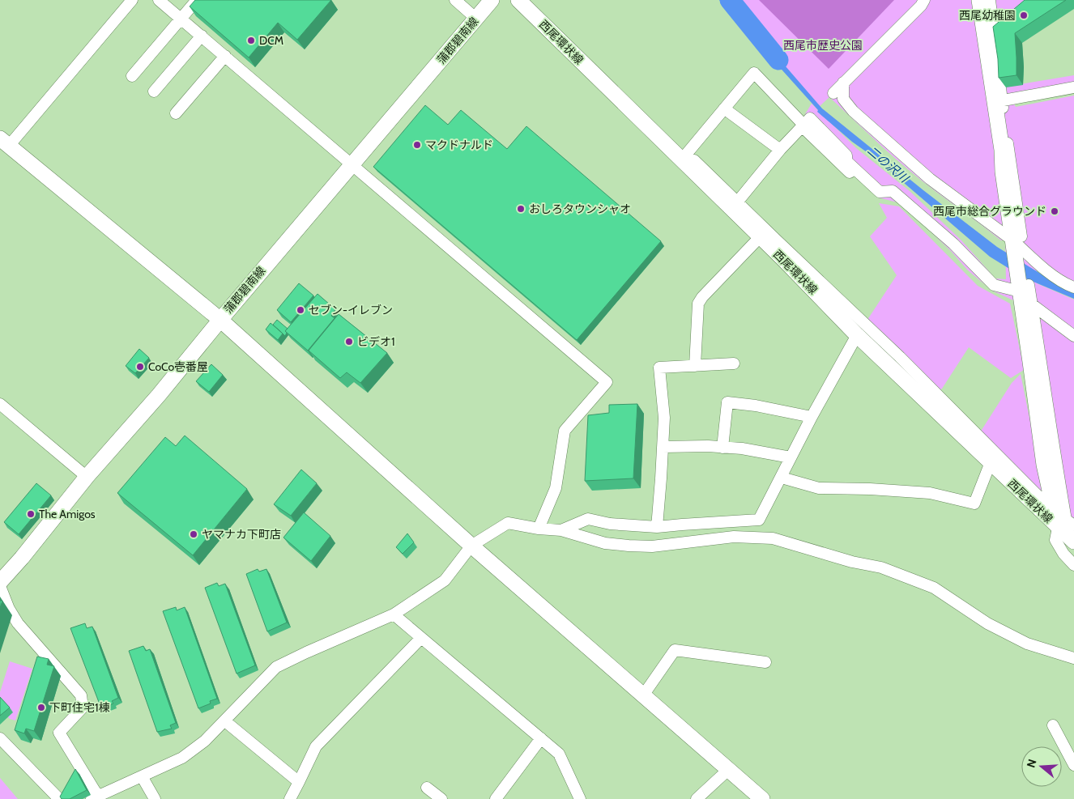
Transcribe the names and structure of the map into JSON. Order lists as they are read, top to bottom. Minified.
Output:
{"streets":{"main road":["蒲郡碧南線","西尾環状線"]},"water":["二の沢川"],"parks":["西尾市歴史公園"],"places":["西尾幼稚園","DCM","マクドナルド","おしろタウンシャオ","西尾市総合グラウンド","セブン-イレブン","ビデオ1","CoCo壱番屋","The Amigos","ヤマナカ下町店","下町住宅1棟"],"north":"left"}
